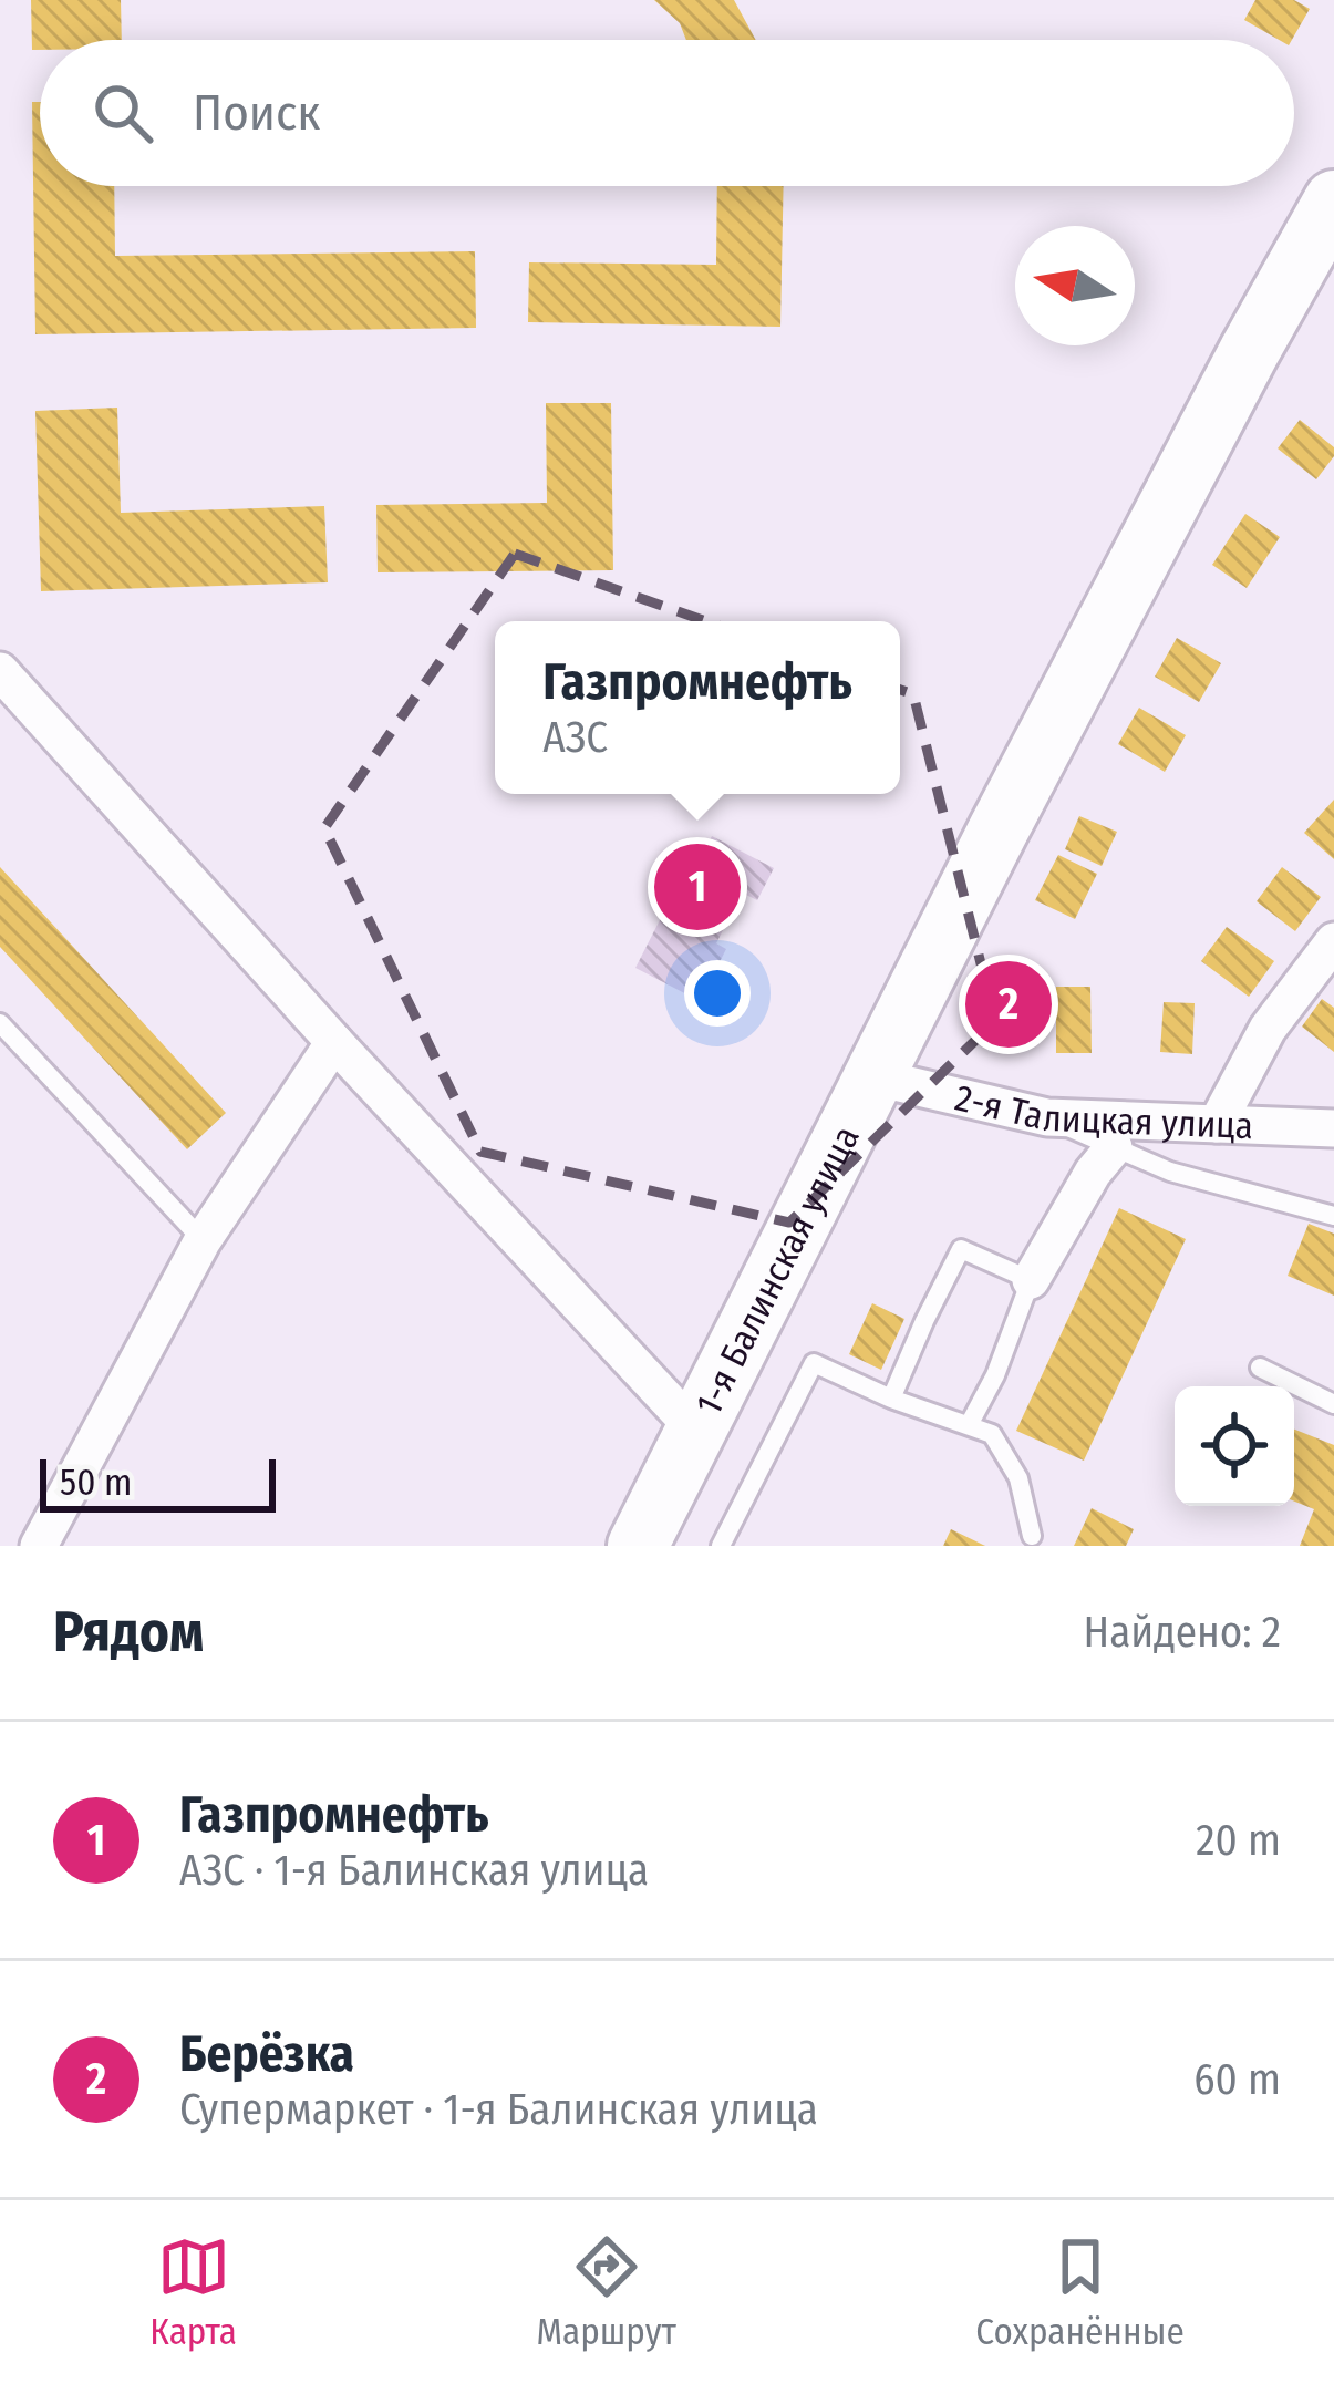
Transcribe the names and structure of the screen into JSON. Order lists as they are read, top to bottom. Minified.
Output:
{"streets":{"main road":["1-я Балинская улица"],"street":["2-я Талицкая улица"]},"crossings":[["2-я Талицкая улица","1-я Балинская улица"]],"scale_bar":"50 m","north":"left","page":{"search":"Поиск","popup":["Газпромнефть","АЗС"],"pins":["1","2"],"scale":"50 m","heading":["Рядом","Найдено: 2"],"list":[{"mark":"1","name":"Газпромнефть","note":"АЗС · 1-я Балинская улица","value":"20 m"},{"mark":"2","name":"Берёзка","note":"Супермаркет · 1-я Балинская улица","value":"60 m"}],"nav":["Карта","Маршрут","Сохранённые"]}}
